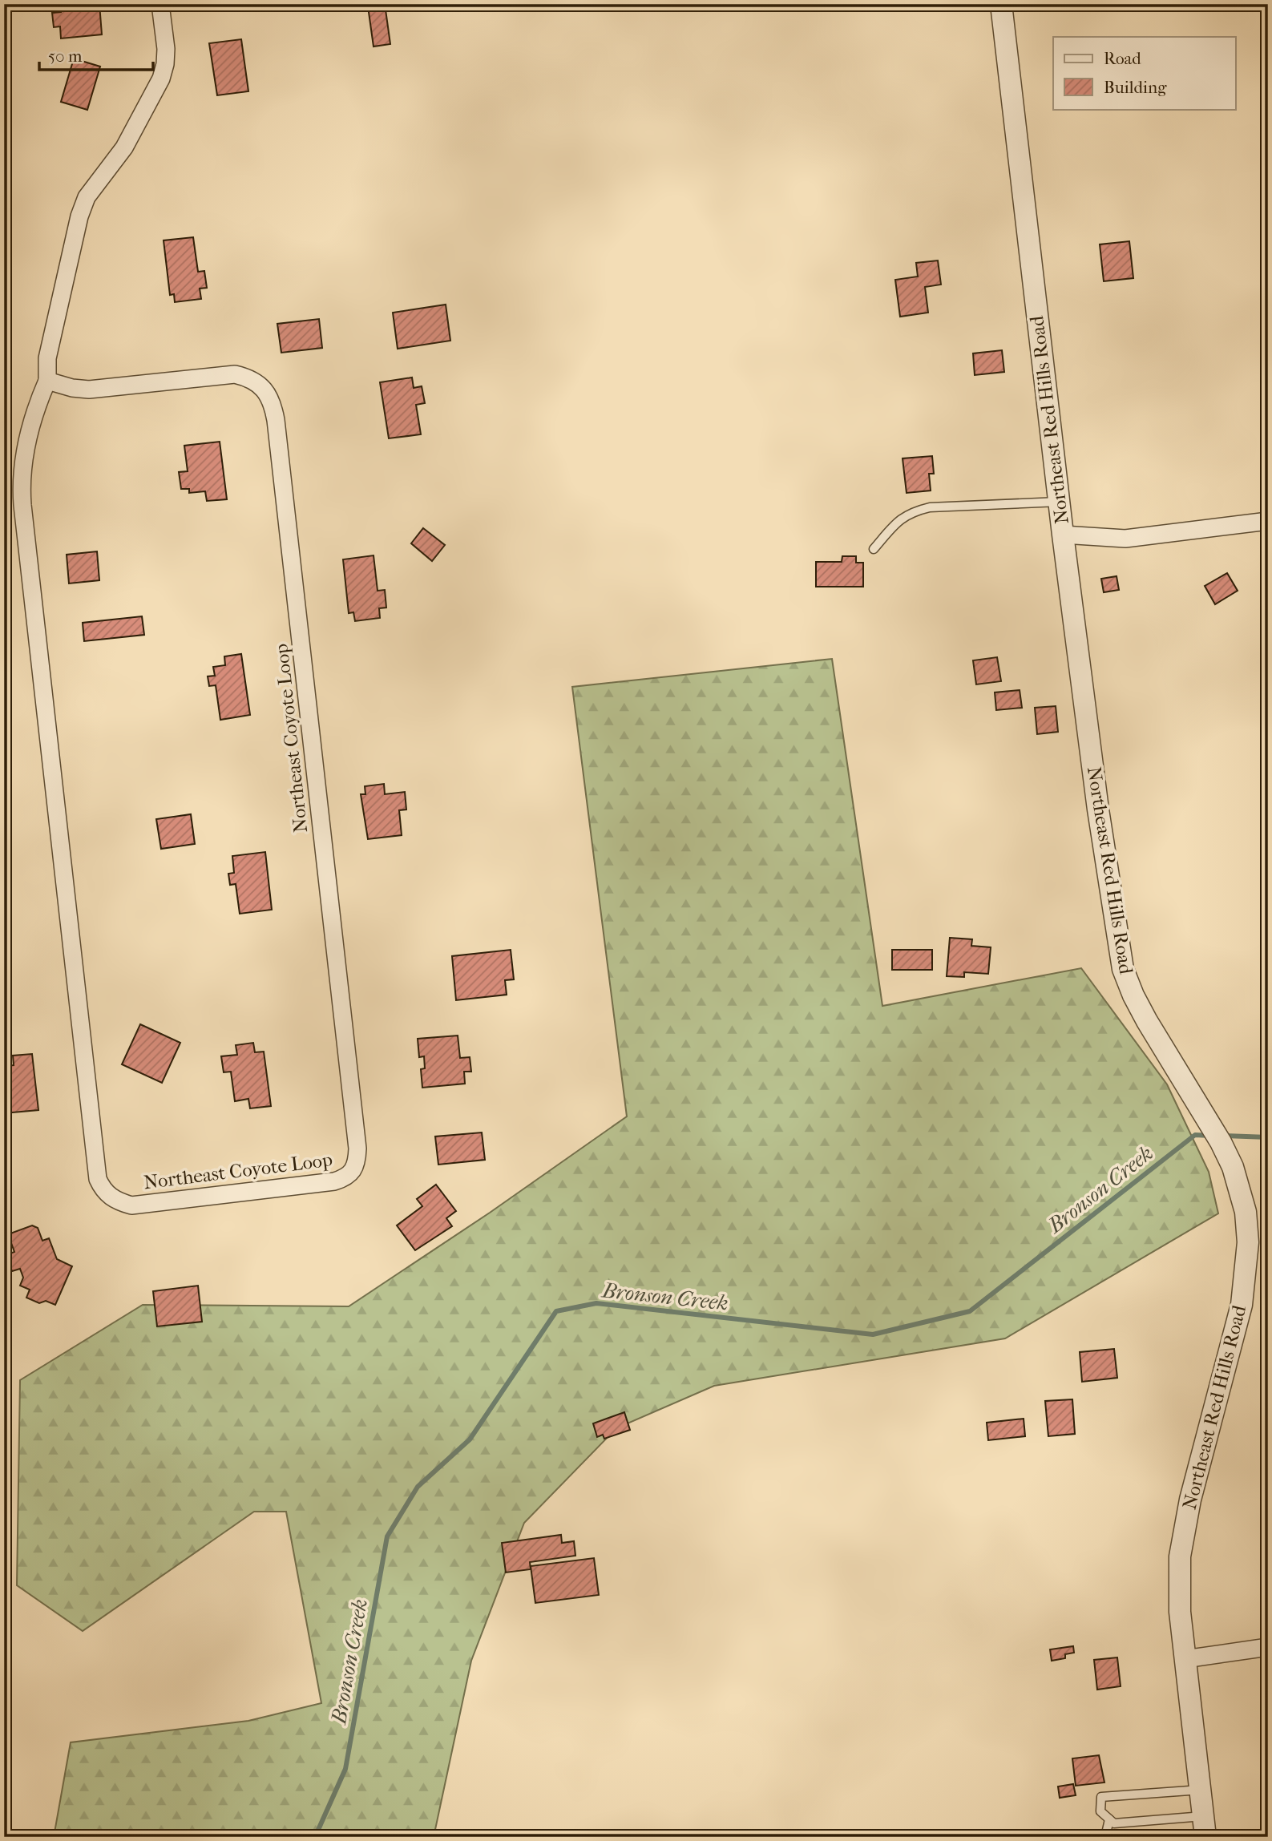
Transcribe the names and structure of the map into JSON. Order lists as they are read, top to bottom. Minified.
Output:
{"streets":{"street":["Northeast Red Hills Road","Northeast Coyote Loop"]},"water":["Bronson Creek"],"legend":["Road","Building"],"scale_bar":"50 m"}
